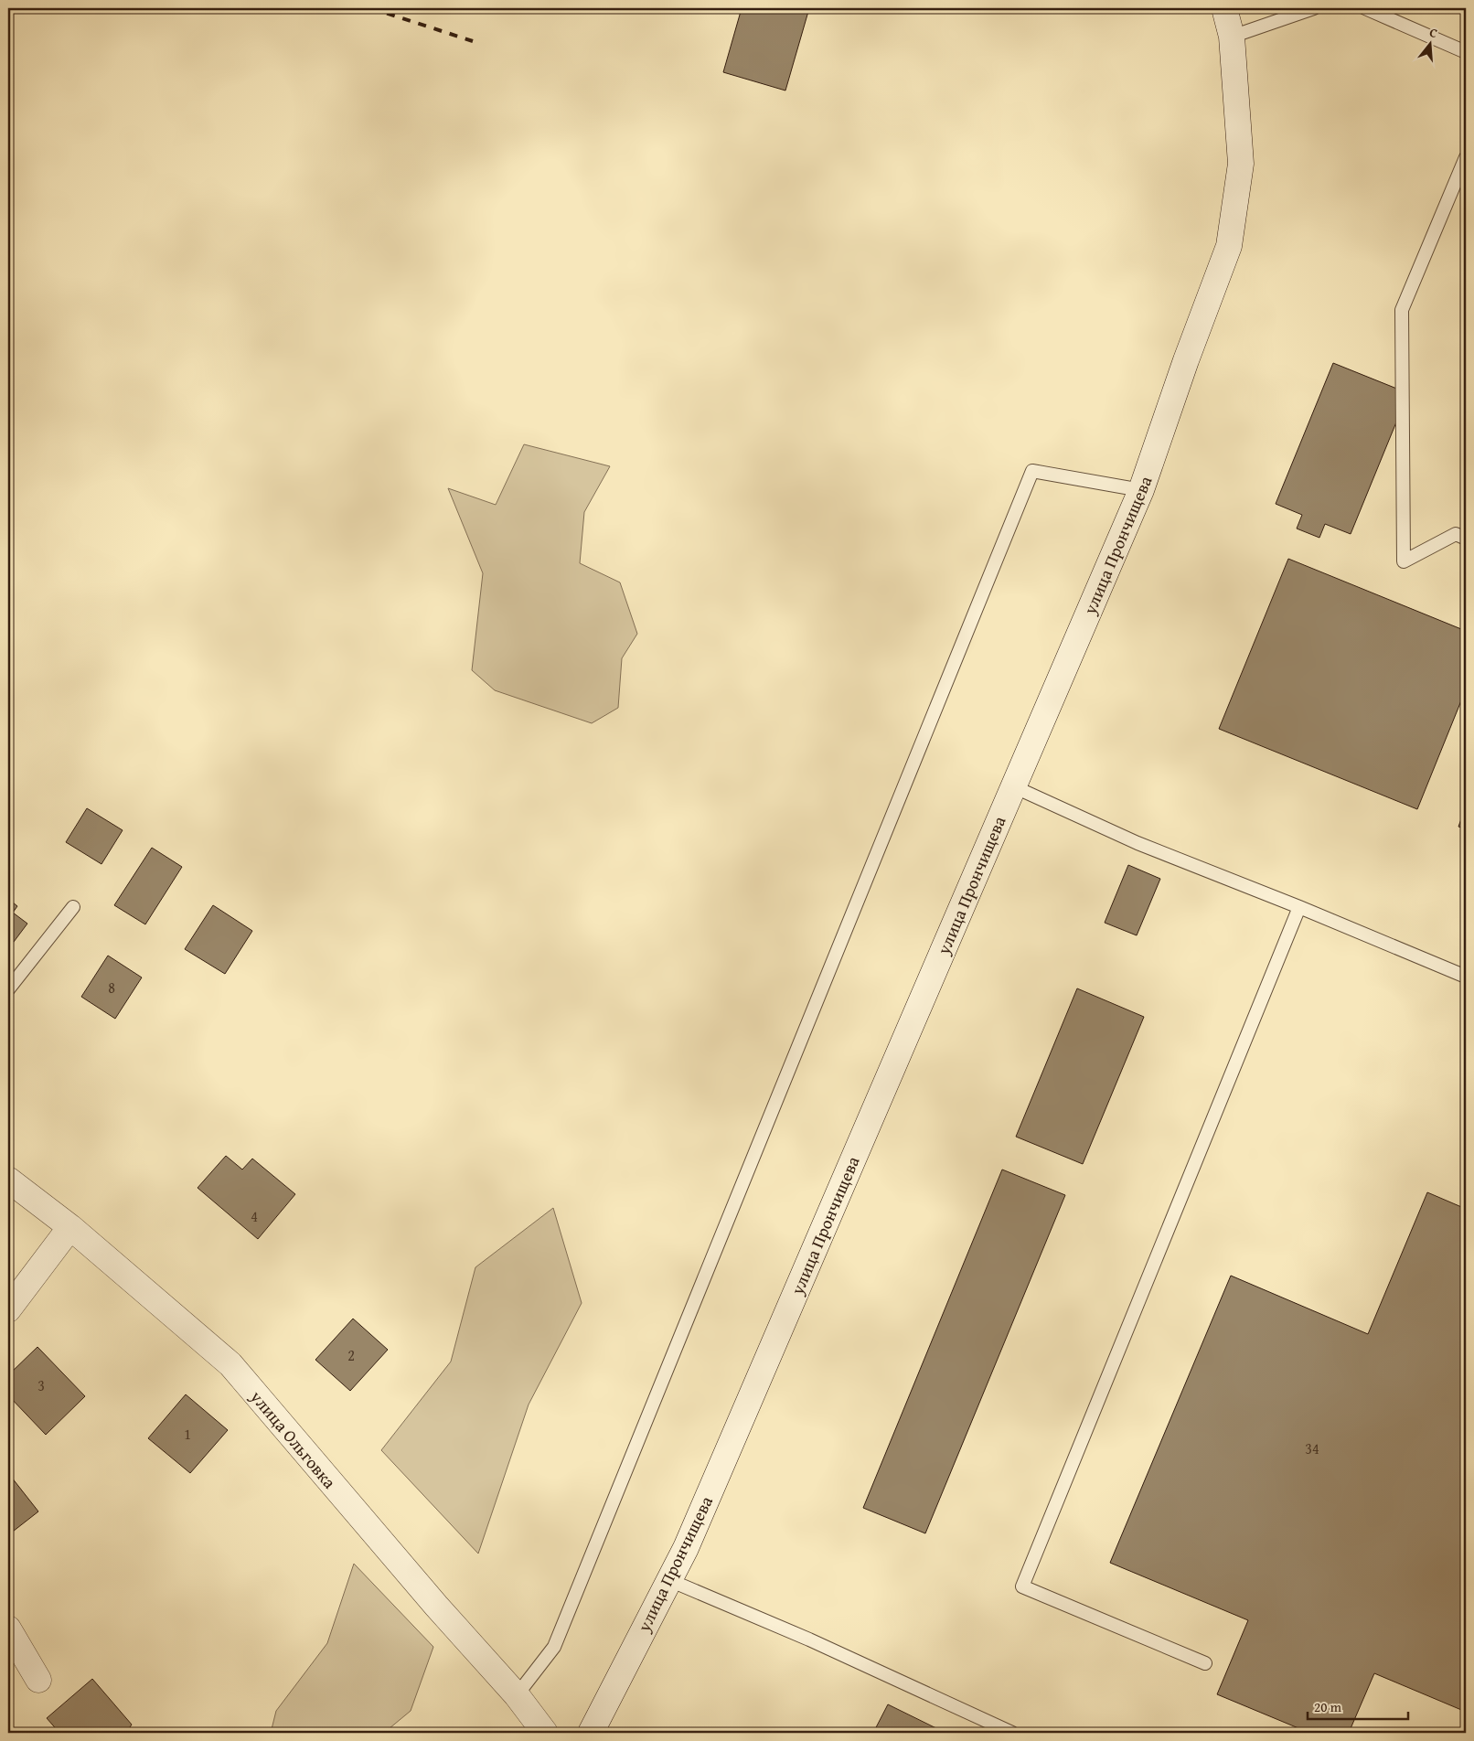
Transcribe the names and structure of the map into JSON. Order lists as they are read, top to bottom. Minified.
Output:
{"streets":{"street":["улица Прончищева","улица Ольговка"]},"house_numbers":["8","4","2","3","1","34"],"scale_bar":"20 m","north":"top"}
